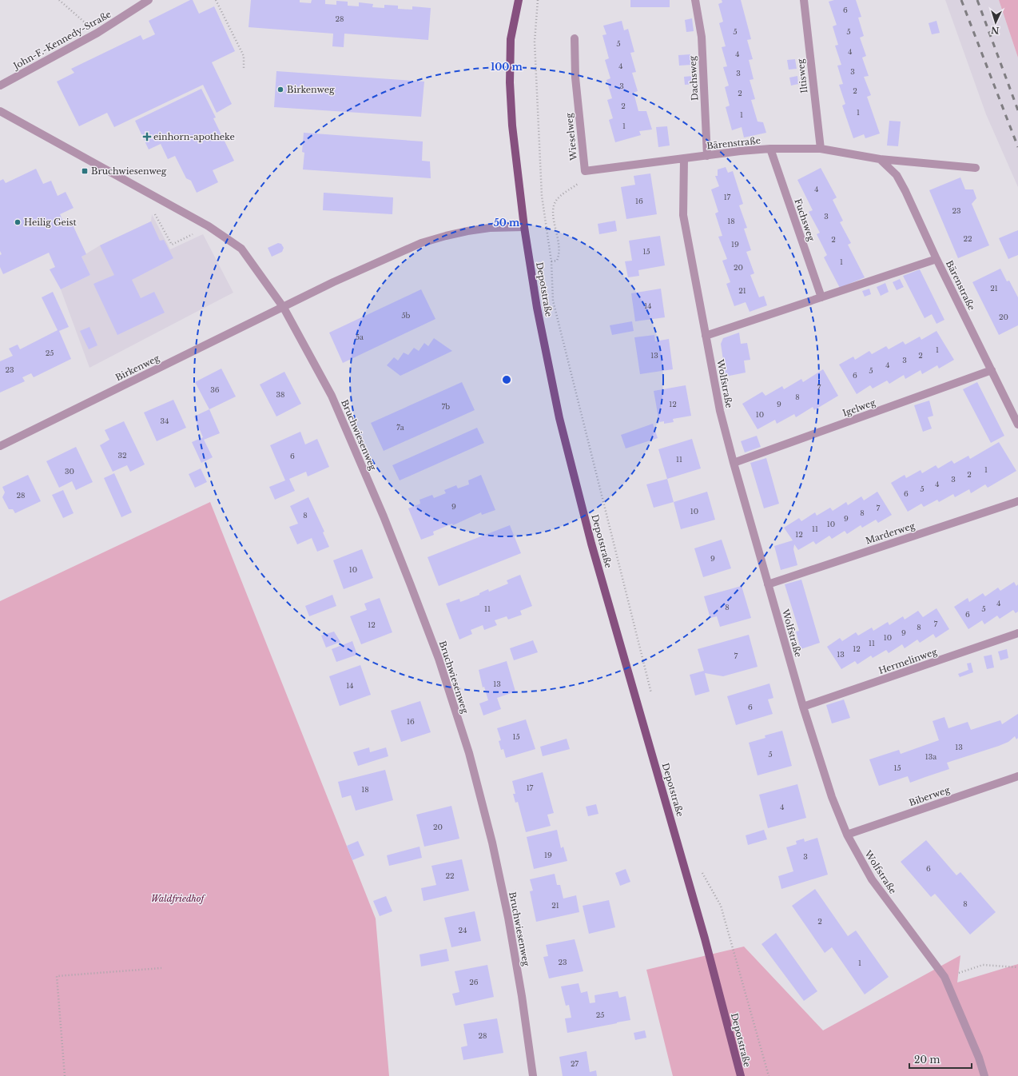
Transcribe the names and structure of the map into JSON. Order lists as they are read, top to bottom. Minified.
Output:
{"streets":{"main road":["Depotstraße"],"street":["John-F.-Kennedy-Straße","Iltisweg","Dachsweg","Wieselweg","Bärenstraße","Fuchsweg","Birkenweg","Wolfstraße","Igelweg","Bruchwiesenweg","Marderweg","Hermelinweg","Biberweg"]},"crossings":[["Iltisweg","Bärenstraße"],["Dachsweg","Bärenstraße"],["Wieselweg","Bärenstraße"],["Wieselweg","Wolfstraße"],["Bärenstraße","Fuchsweg"],["Bärenstraße","Wolfstraße"],["Bärenstraße","Igelweg"],["Birkenweg","Bruchwiesenweg"],["Wolfstraße","Igelweg"],["Wolfstraße","Marderweg"],["Wolfstraße","Hermelinweg"],["Wolfstraße","Biberweg"]],"parks":["Waldfriedhof"],"places":{"other":["Birkenweg","Heilig Geist"],"health":["einhorn-apotheke"],"transit":["Bruchwiesenweg"]},"house_numbers":["6","28","5","5","5","4","4","4","3","3","3","2","2","2","1","1","1","4","17","16","23","3","18","22","2","19","15","1","20","21","21","14","5b","20","5a","1","25","13","2","3","4","23","5","6","7","36","38","8","12","9","7b","10","34","7a","32","6","11","1","30","2","3","4","5","6","28","9","7","10","8","8","9","10","11","12","9","10","4","8","11","5","6","7","12","8","9","10","11","12","13","7","13","14","6","16","15","13","5","13a","15","17","18","4","20","19","3","6","22","8","21","2","24","23","1","26","25","28","27"],"scale_bar":"20 m","north":"bottom","rings":["100 m","50 m"]}
